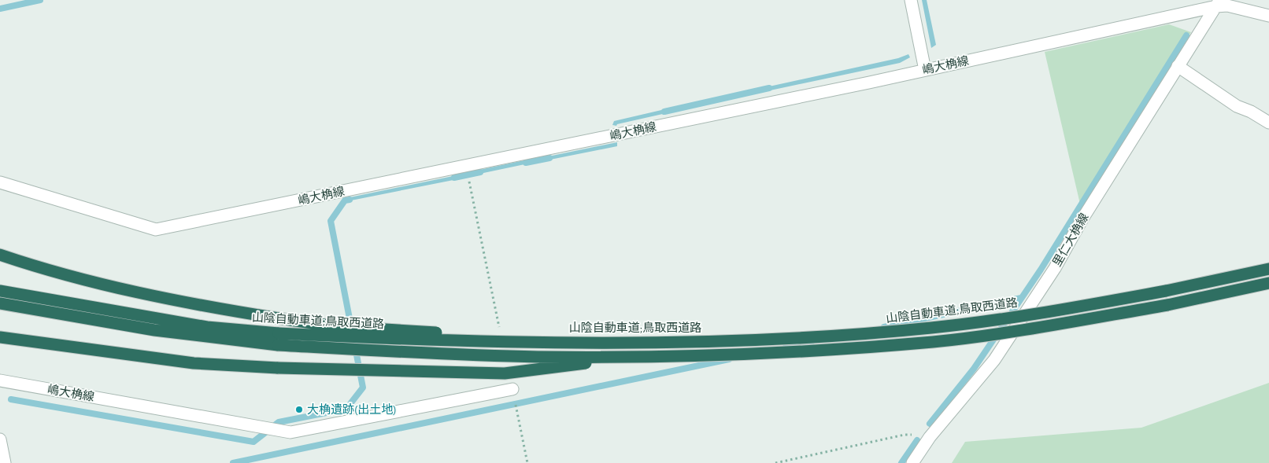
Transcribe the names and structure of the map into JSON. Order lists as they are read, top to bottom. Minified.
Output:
{"streets":{"highway":["山陰自動車道;鳥取西道路"],"street":["嶋大桷線","里仁大桷線"]},"crossings":[["嶋大桷線","里仁大桷線"]],"places":["大桷遺跡(出土地)"]}
